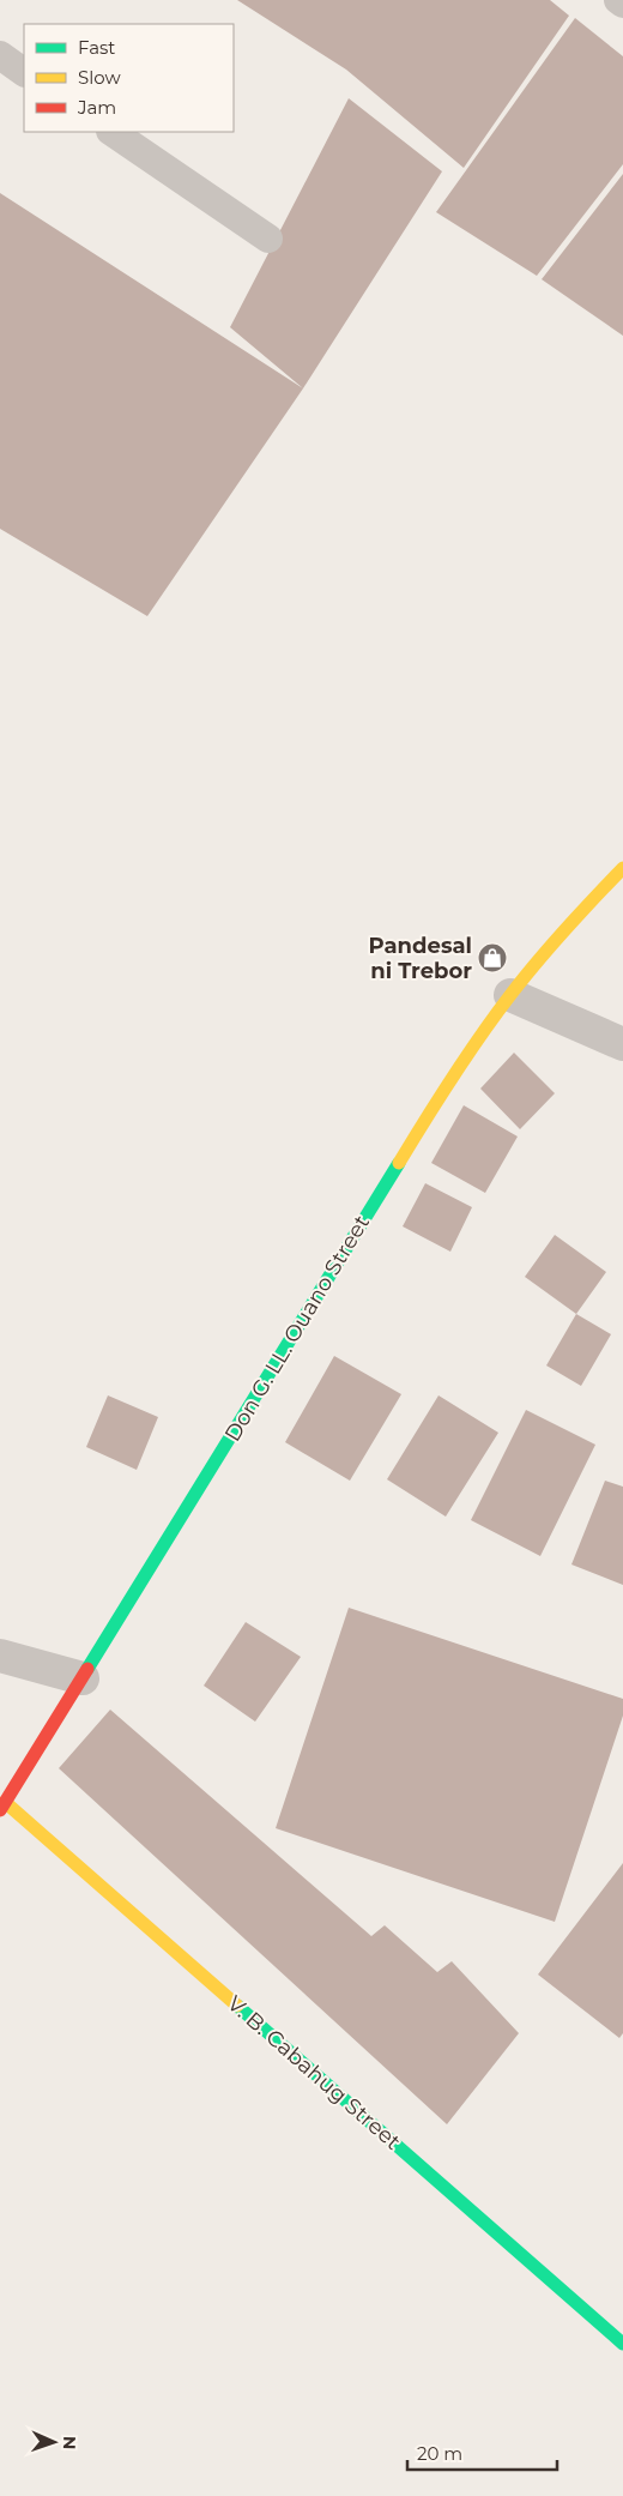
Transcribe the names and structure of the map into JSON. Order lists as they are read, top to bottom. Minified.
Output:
{"streets":{"street":["Don G. LL. Ouano Street","V. B. Cabahug Street"]},"crossings":[["Don G. LL. Ouano Street","V. B. Cabahug Street"]],"places":{"shop":["Pandesal ni Trebor"]},"legend":["Fast","Slow","Jam"],"scale_bar":"20 m","north":"right"}
